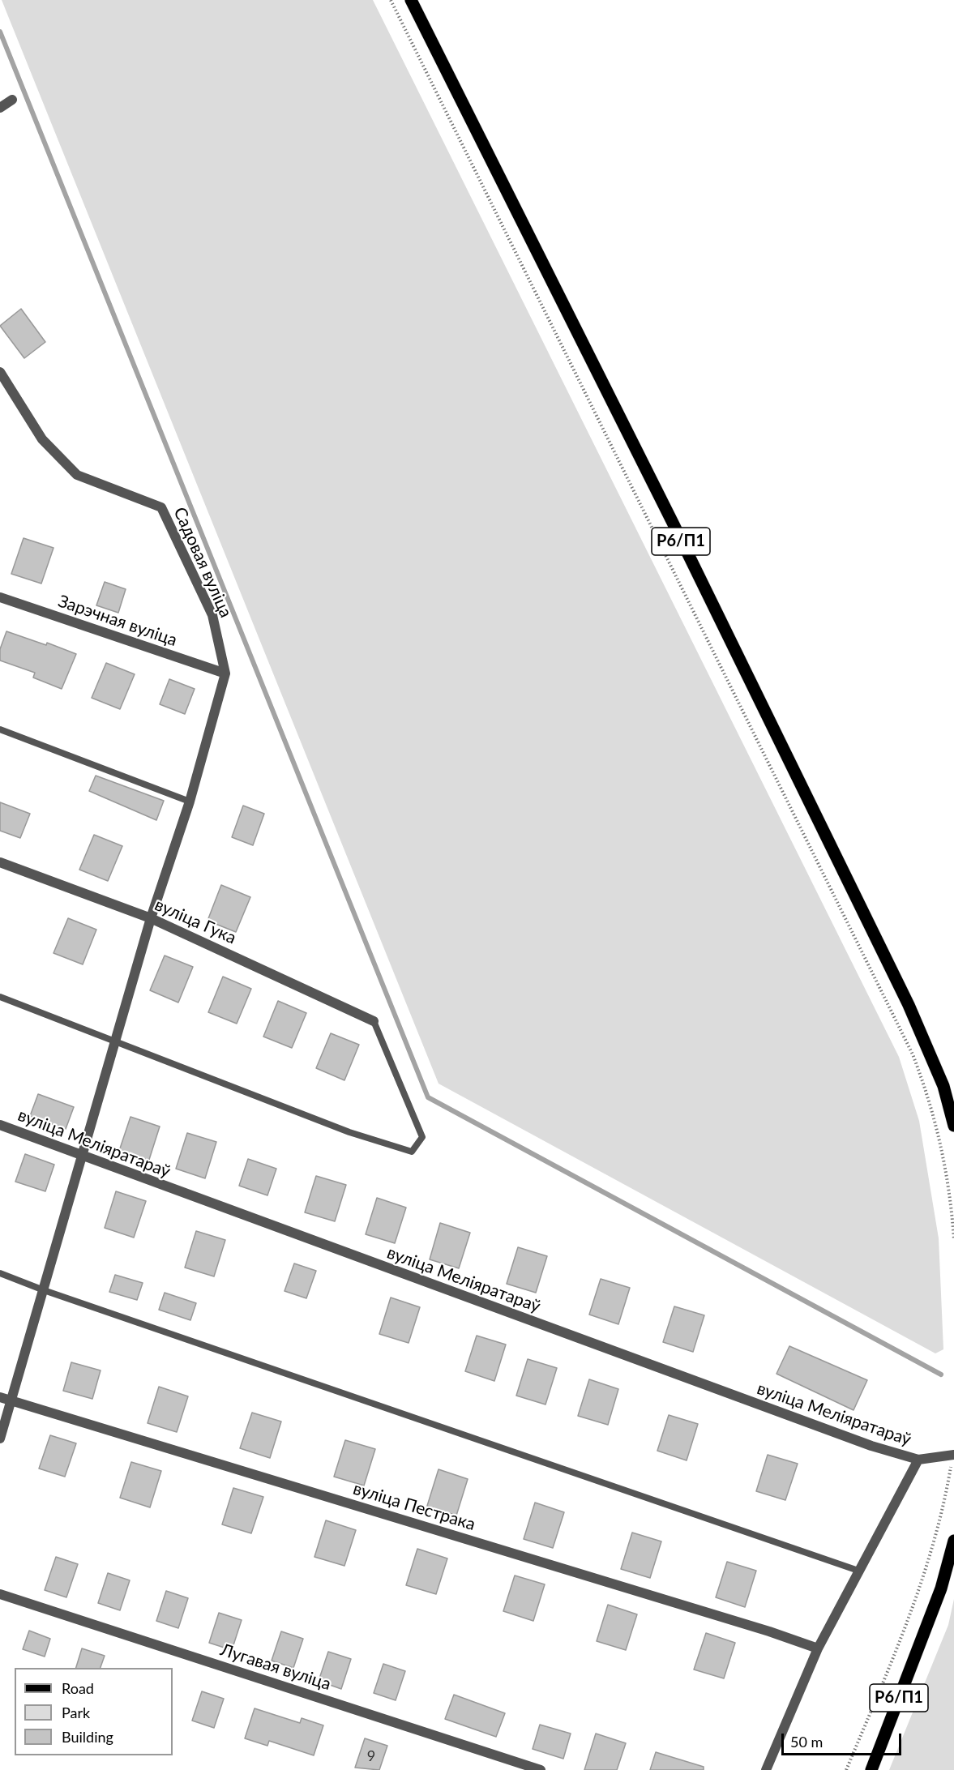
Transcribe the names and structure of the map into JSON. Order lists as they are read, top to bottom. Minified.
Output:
{"streets":{"main road":["Р6/П1"],"street":["Садовая вуліца","Зарэчная вуліца","вуліца Гука","вуліца Меліяратараў","вуліца Пестрака","Лугавая вуліца"]},"crossings":[["Садовая вуліца","Зарэчная вуліца"]],"house_numbers":["9"],"legend":["Road","Park","Building"],"scale_bar":"50 m"}
